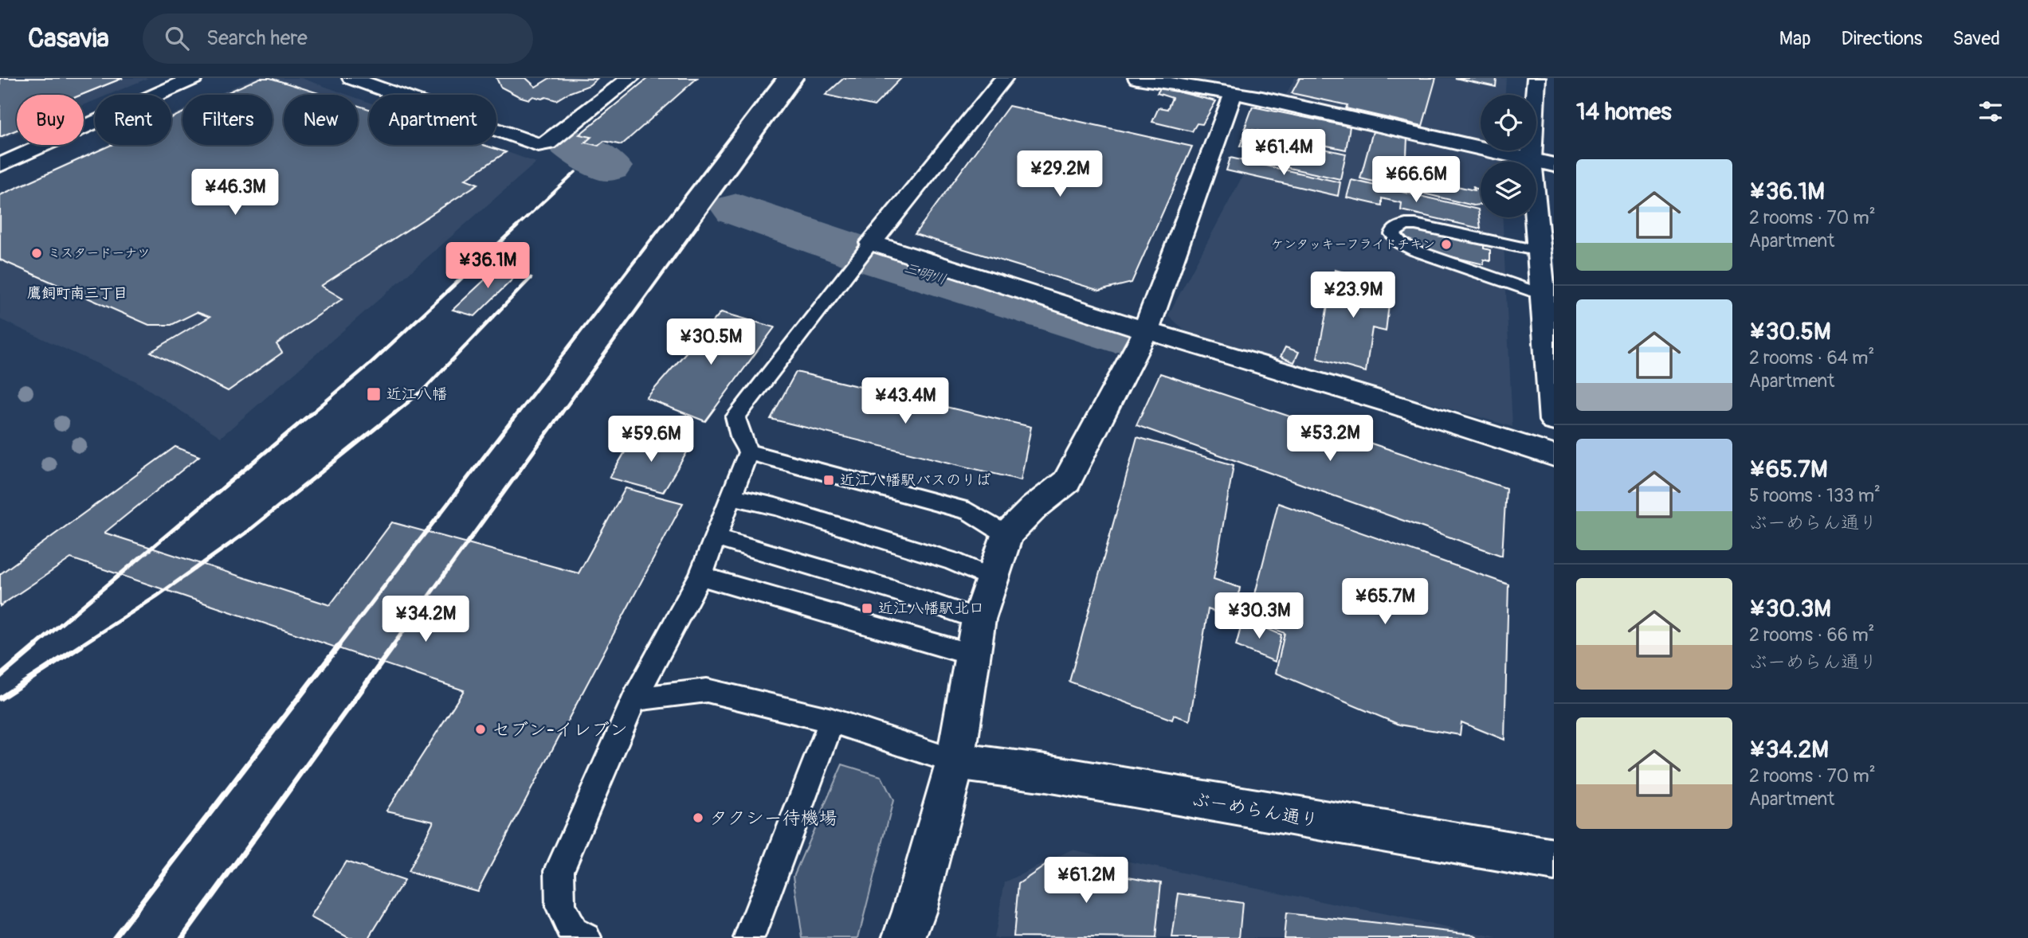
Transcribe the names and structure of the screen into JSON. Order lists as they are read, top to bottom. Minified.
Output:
{"streets":{"street":["ぶーめらん通り"]},"districts":["鷹飼町南三丁目"],"water":["三明川"],"places":{"other":["ケンタッキーフライドチキン","ミスタードーナツ","セブン-イレブン","タクシー待機場"],"transit":["近江八幡","近江八幡駅バスのりば","近江八幡駅北口"]},"page":{"header":"Casavia","search":"Search here","nav":["Map","Directions","Saved"],"heading":"14 homes","chip":["Buy","Rent","Filters","New","Apartment"],"price":["¥61.4M","¥29.2M","¥66.6M","¥46.3M","¥36.1M","¥23.9M","¥30.5M","¥43.4M","¥53.2M","¥59.6M","¥65.7M","¥30.3M","¥34.2M","¥61.2M"],"list":[{"name":"¥36.1M","note":"2 rooms · 70 m² · Apartment"},{"name":"¥30.5M","note":"2 rooms · 64 m² · Apartment"},{"name":"¥65.7M","note":"5 rooms · 133 m² · ぶーめらん通り"},{"name":"¥30.3M","note":"2 rooms · 66 m² · ぶーめらん通り"},{"name":"¥34.2M","note":"2 rooms · 70 m² · Apartment"}]}}
